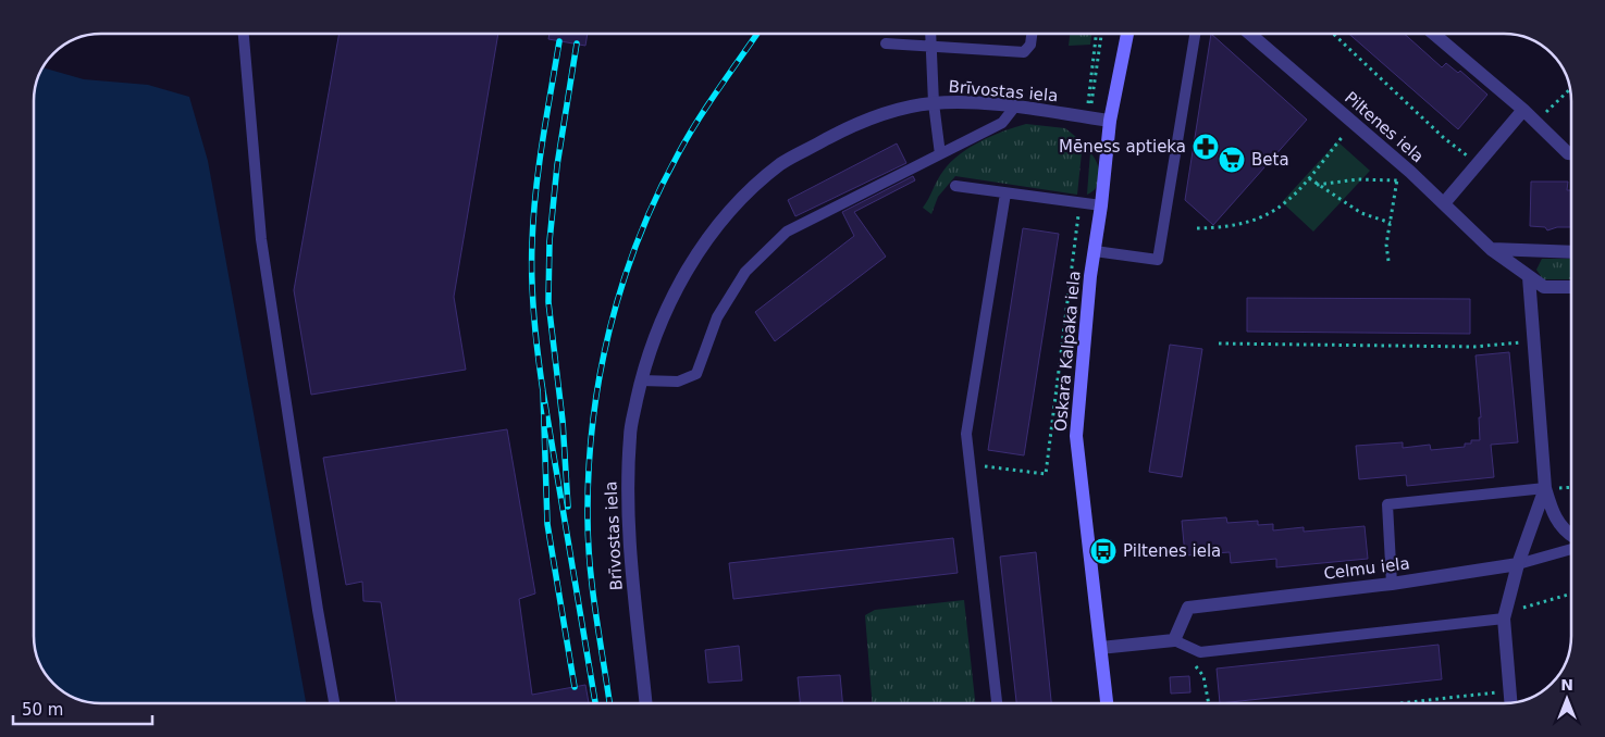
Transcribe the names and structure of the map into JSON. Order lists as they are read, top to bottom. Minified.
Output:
{"streets":{"main road":["Oskara Kalpaka iela"],"street":["Brīvostas iela","Piltenes iela","Celmu iela"]},"crossings":[["Brīvostas iela","Oskara Kalpaka iela"]],"places":{"pharmacy":["Mēness aptieka"],"supermarket":["Beta"],"bus stop":["Piltenes iela"]},"scale_bar":"50 m","north":"top"}
